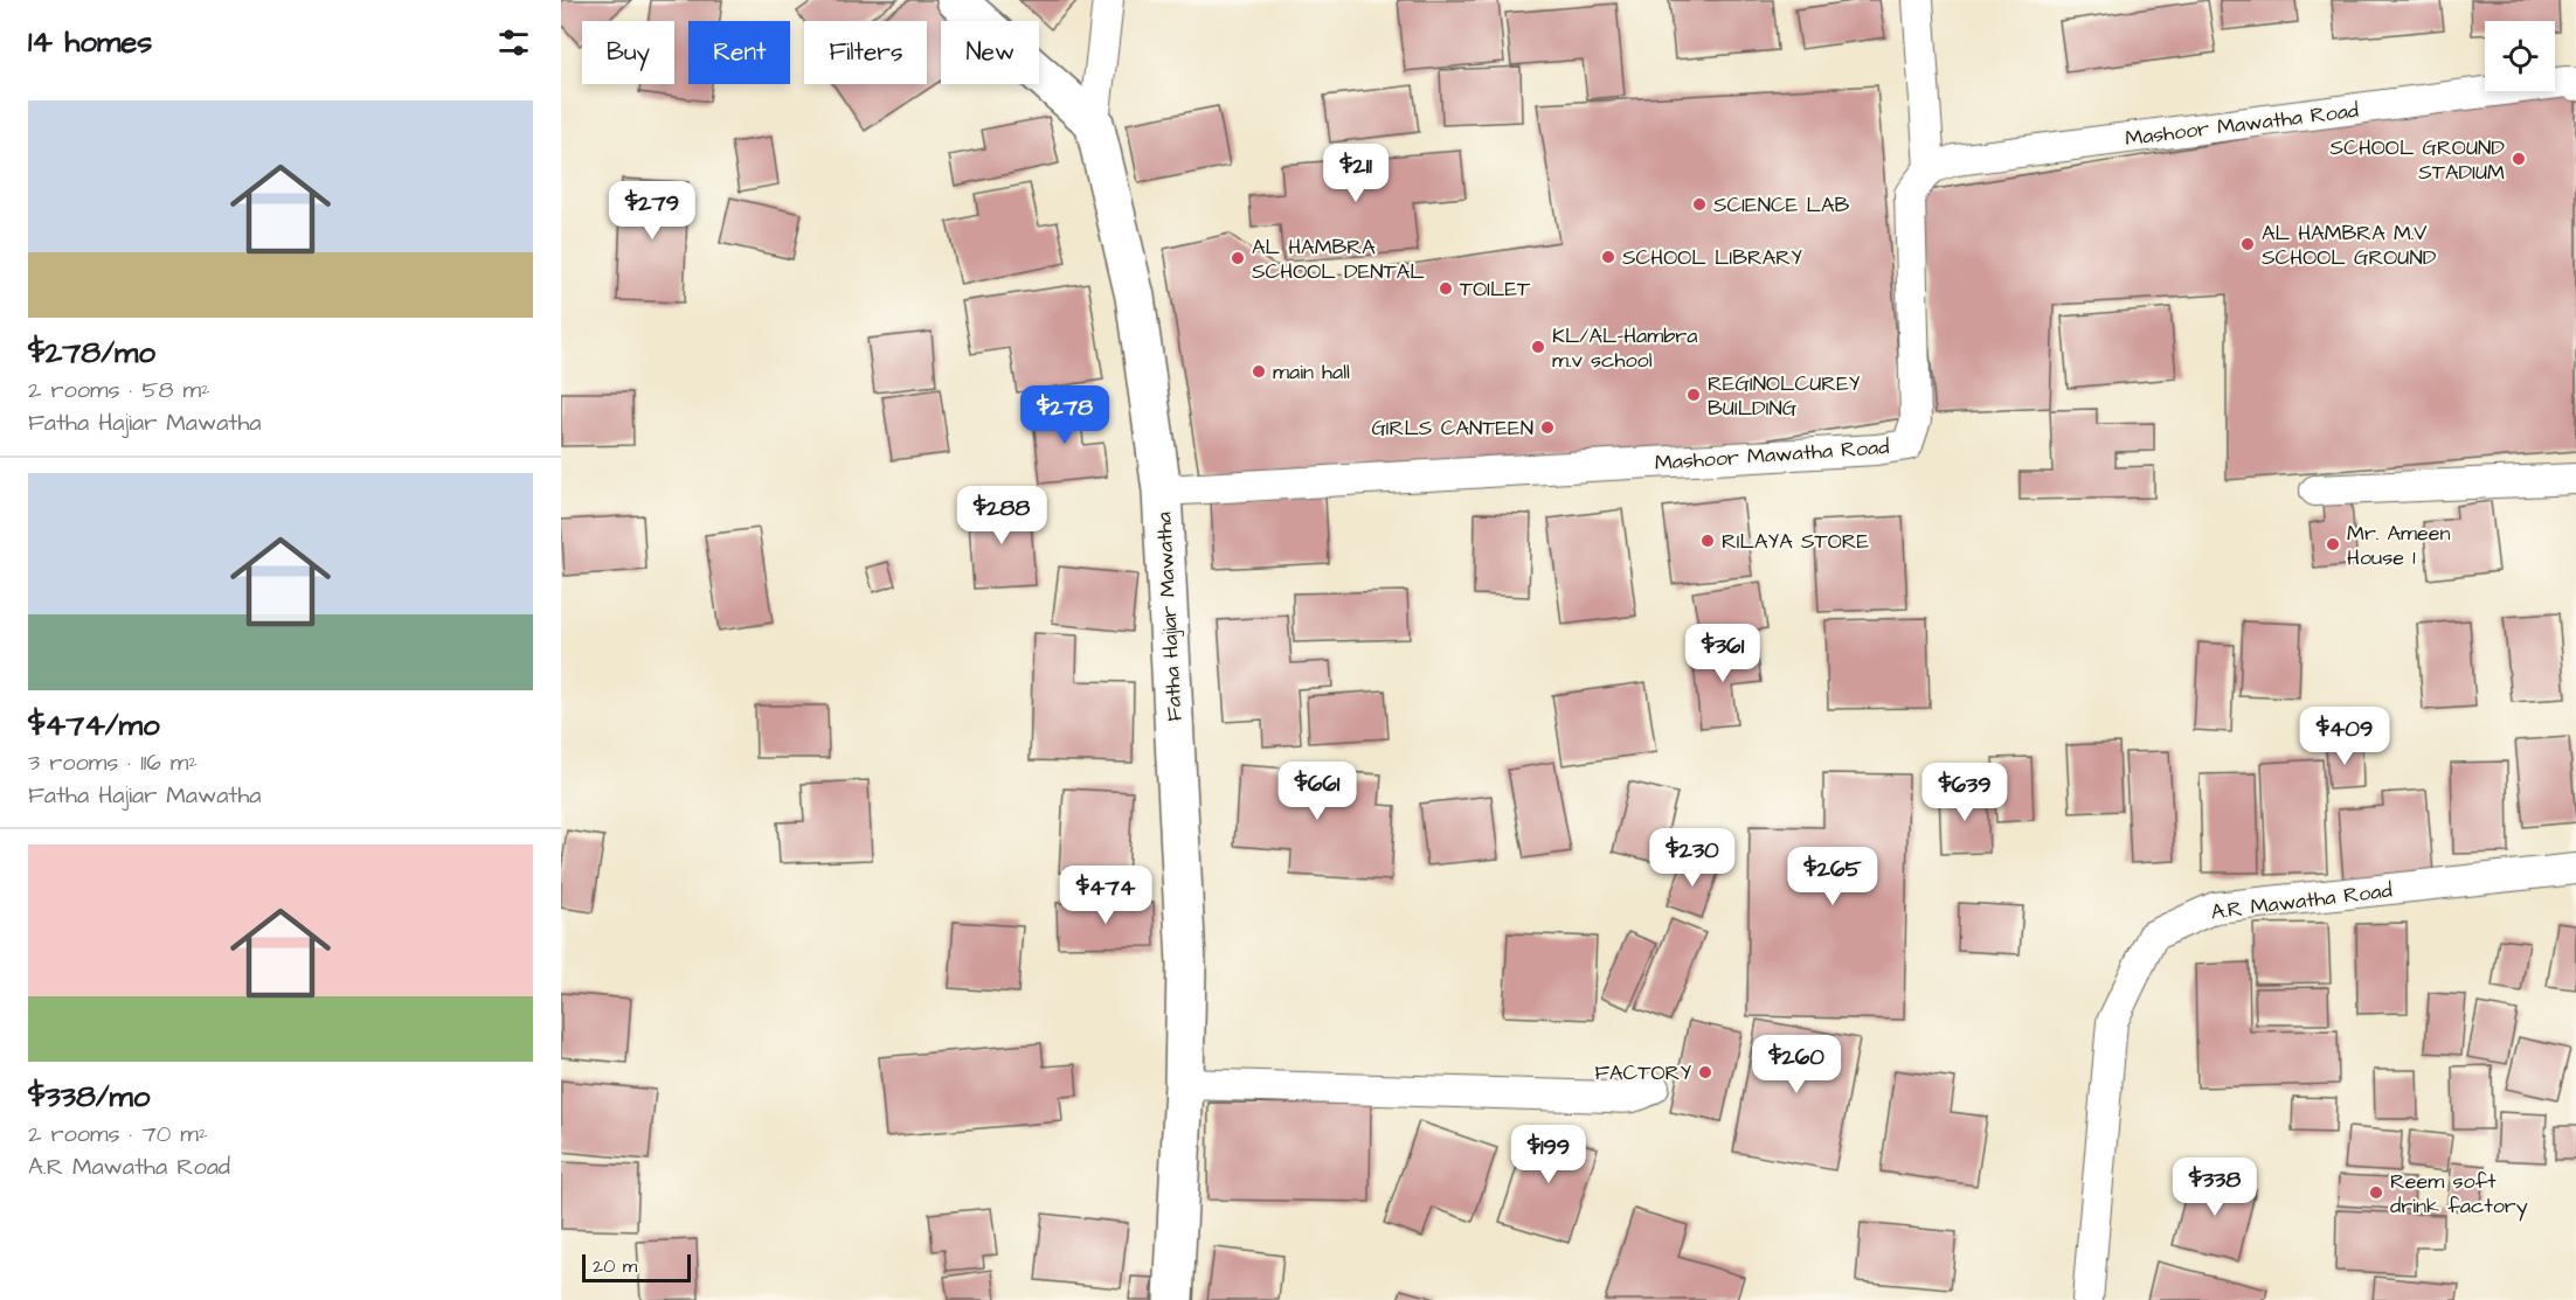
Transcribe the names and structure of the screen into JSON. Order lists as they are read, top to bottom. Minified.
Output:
{"streets":{"street":["Mashoor Mawatha Road","Fatha Hajiar Mawatha","A.R Mawatha Road"]},"crossings":[["Mashoor Mawatha Road","Fatha Hajiar Mawatha"]],"places":["SCHOOL GROUND STADIUM","SCIENCE LAB","AL HAMBRA M.V SCHOOL GROUND","SCHOOL LIBRARY","AL HAMBRA SCHOOL DENTAL","TOILET","KL/AL-Hambra m.v school","main hall","REGINOLCUREY BUILDING","GIRLS CANTEEN","RILAYA STORE","Mr. Ameen House 1","FACTORY","Reem soft drink factory"],"scale_bar":"20 m","page":{"heading":"14 homes","chip":["Buy","Rent","Filters","New"],"list":[{"name":"$278/mo","note":"2 rooms · 58 m² · Fatha Hajiar Mawatha"},{"name":"$474/mo","note":"3 rooms · 116 m² · Fatha Hajiar Mawatha"},{"name":"$338/mo","note":"2 rooms · 70 m² · A.R Mawatha Road"}],"price":["$211","$279","$278","$288","$361","$409","$661","$639","$230","$265","$474","$260","$199","$338"],"scale":"20 m"}}
